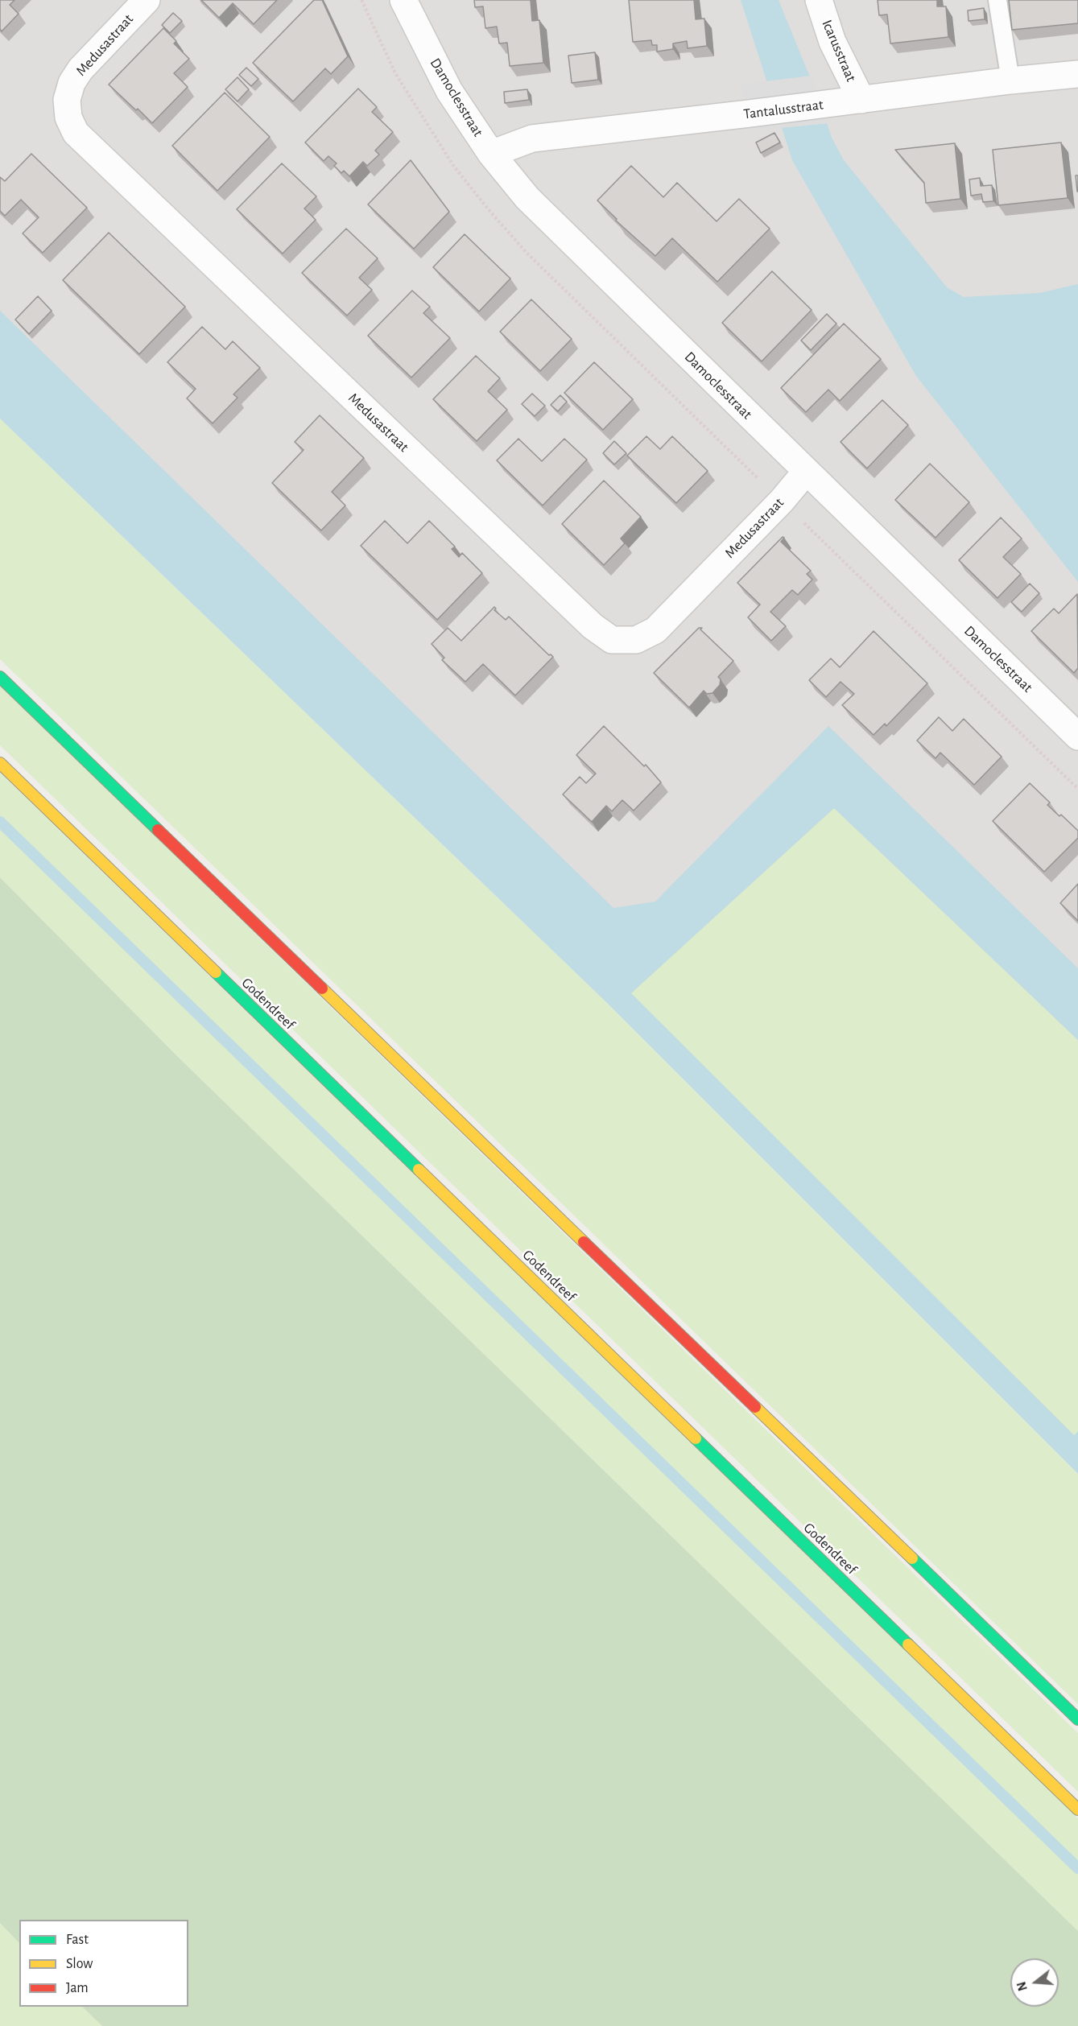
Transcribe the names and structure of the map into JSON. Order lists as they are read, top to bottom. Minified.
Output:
{"streets":{"main road":["Godendreef"],"street":["Medusastraat","Icarusstraat","Damoclesstraat","Tantalusstraat"]},"crossings":[["Medusastraat","Damoclesstraat"],["Icarusstraat","Tantalusstraat"],["Damoclesstraat","Tantalusstraat"]],"legend":["Fast","Slow","Jam"],"north":"left"}
